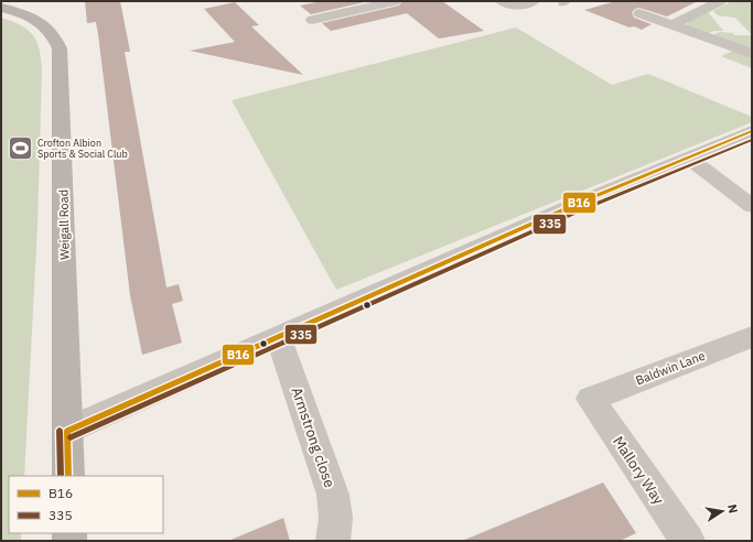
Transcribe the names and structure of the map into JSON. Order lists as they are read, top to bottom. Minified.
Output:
{"streets":{"street":["Weigall Road","Baldwin Lane","Armstrong close","Mallory Way"]},"crossings":[["Baldwin Lane","Mallory Way"]],"places":{"sports":["Crofton Albion Sports & Social Club"]},"lines":["transit line B16","transit line 335"],"legend":["B16","335"],"north":"right"}
